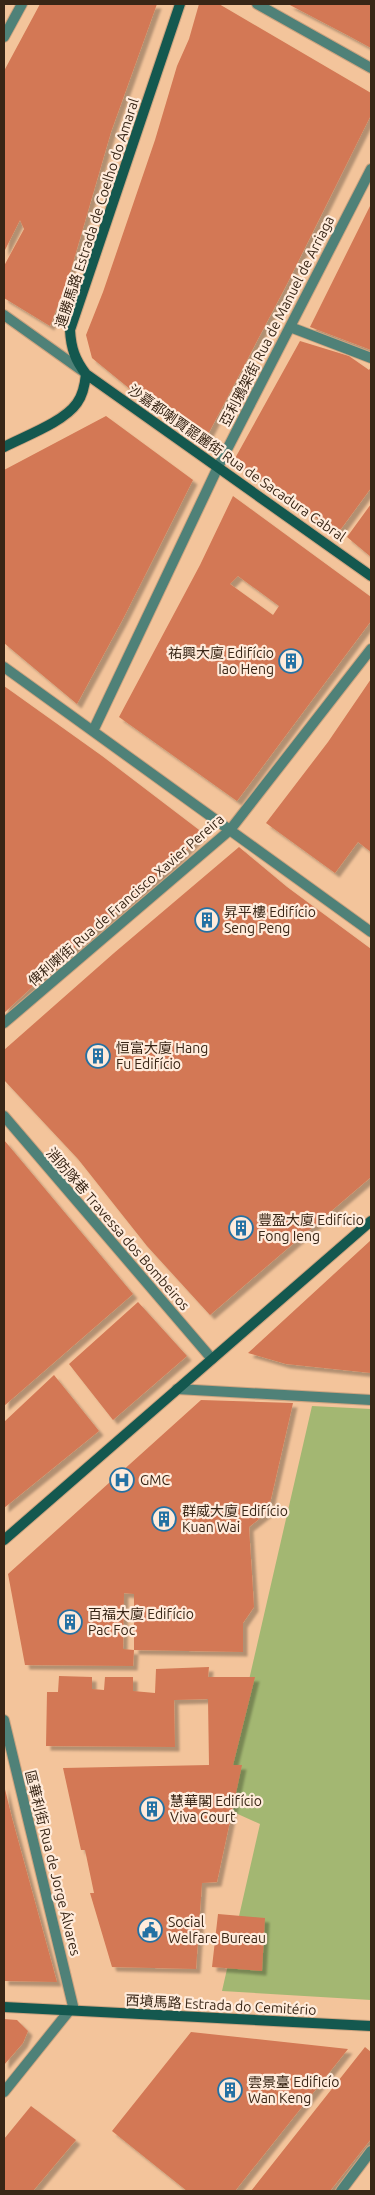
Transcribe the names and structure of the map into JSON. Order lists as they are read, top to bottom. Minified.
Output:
{"streets":{"street":["連勝馬路 Estrada de Coelho do Amaral","亞利鴉架街 Rua de Manuel de Arriaga","沙嘉都喇賈罷麗街 Rua de Sacadura Cabral","俾利喇街 Rua de Francisco Xavier Pereira","消防隊巷 Travessa dos Bombeiros","區華利街 Rua de Jorge Álvares","西墳馬路 Estrada do Cemitério"]},"crossings":[["連勝馬路 Estrada de Coelho do Amaral","沙嘉都喇賈罷麗街 Rua de Sacadura Cabral"],["亞利鴉架街 Rua de Manuel de Arriaga","沙嘉都喇賈罷麗街 Rua de Sacadura Cabral"],["區華利街 Rua de Jorge Álvares","西墳馬路 Estrada do Cemitério"]],"places":{"building":["祐興大廈 Edifício Iao Heng","昇平樓 Edifício Seng Peng","恒富大廈 Hang Fu Edifício","豐盈大廈 Edifício Fong Ieng","群威大廈 Edifício Kuan Wai","百福大廈 Edifício Pac Foc","慧華閣 Edifício Viva Court","雲景臺 Edificío Wan Keng"],"hospital":["GMC"],"public building":["Social Welfare Bureau"]}}
